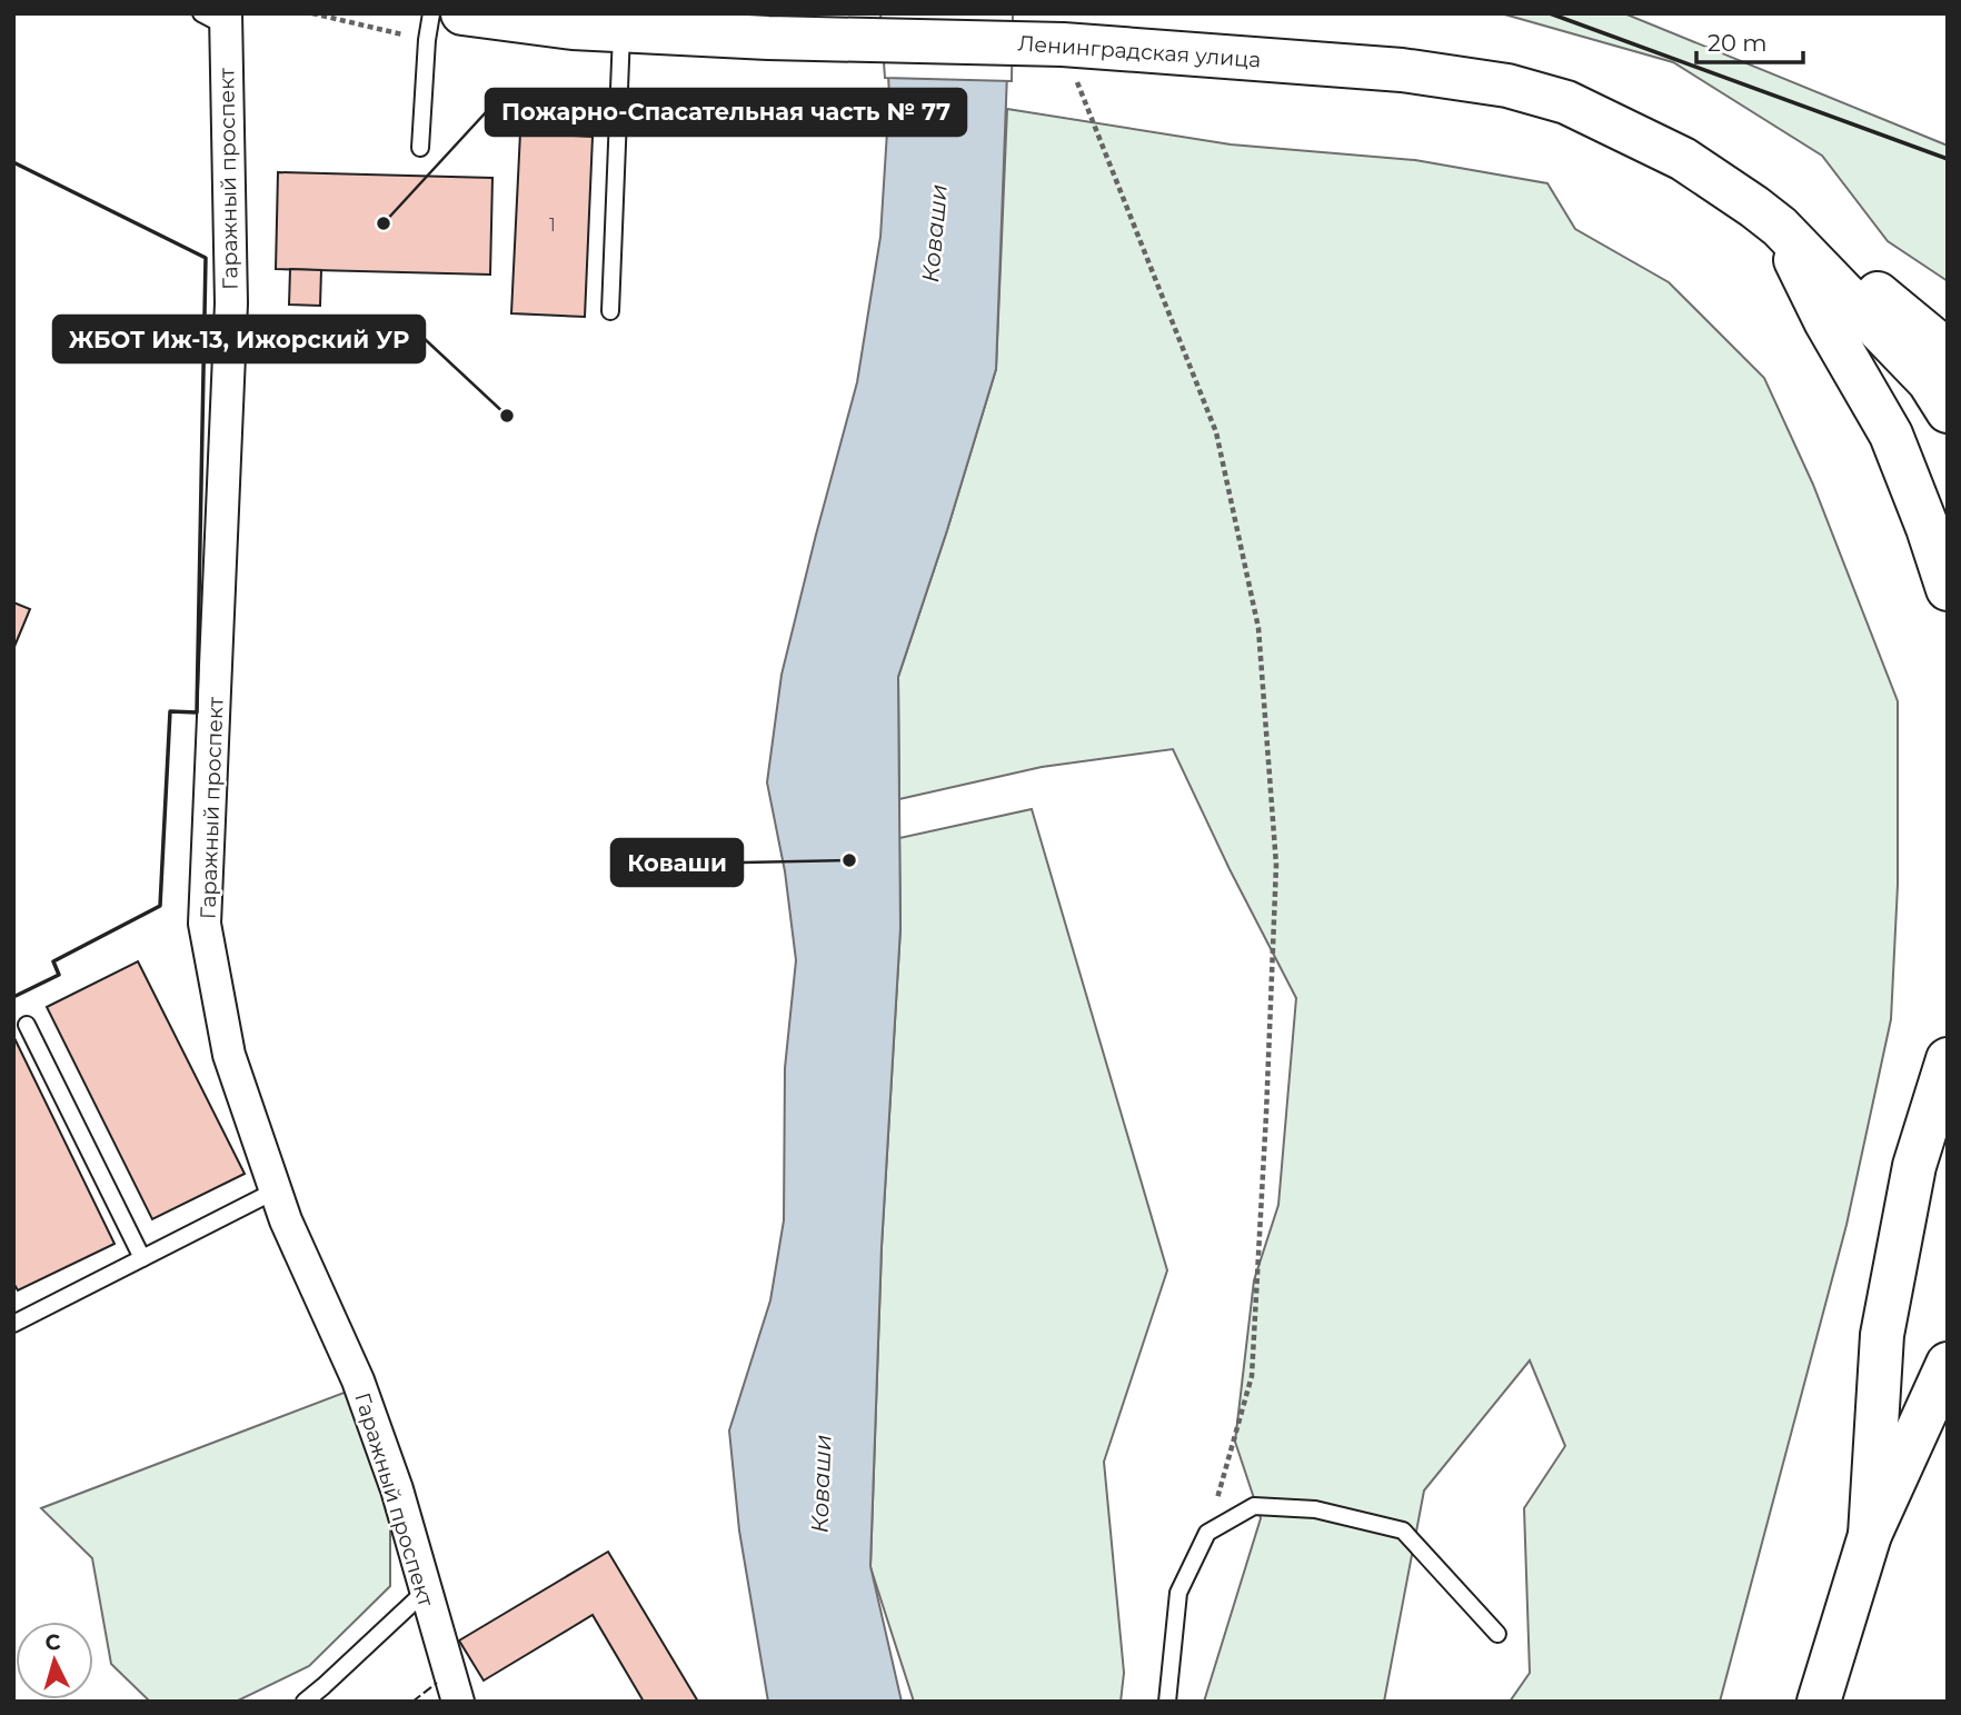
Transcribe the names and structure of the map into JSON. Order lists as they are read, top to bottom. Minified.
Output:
{"streets":{"main road":["Ленинградская улица"],"street":["Гаражный проспект"]},"water":["Коваши"],"places":["Пожарно-Спасательная часть № 77","ЖБОТ Иж-13, Ижорский УР","Коваши"],"house_numbers":["1"],"scale_bar":"20 m","north":"top"}
